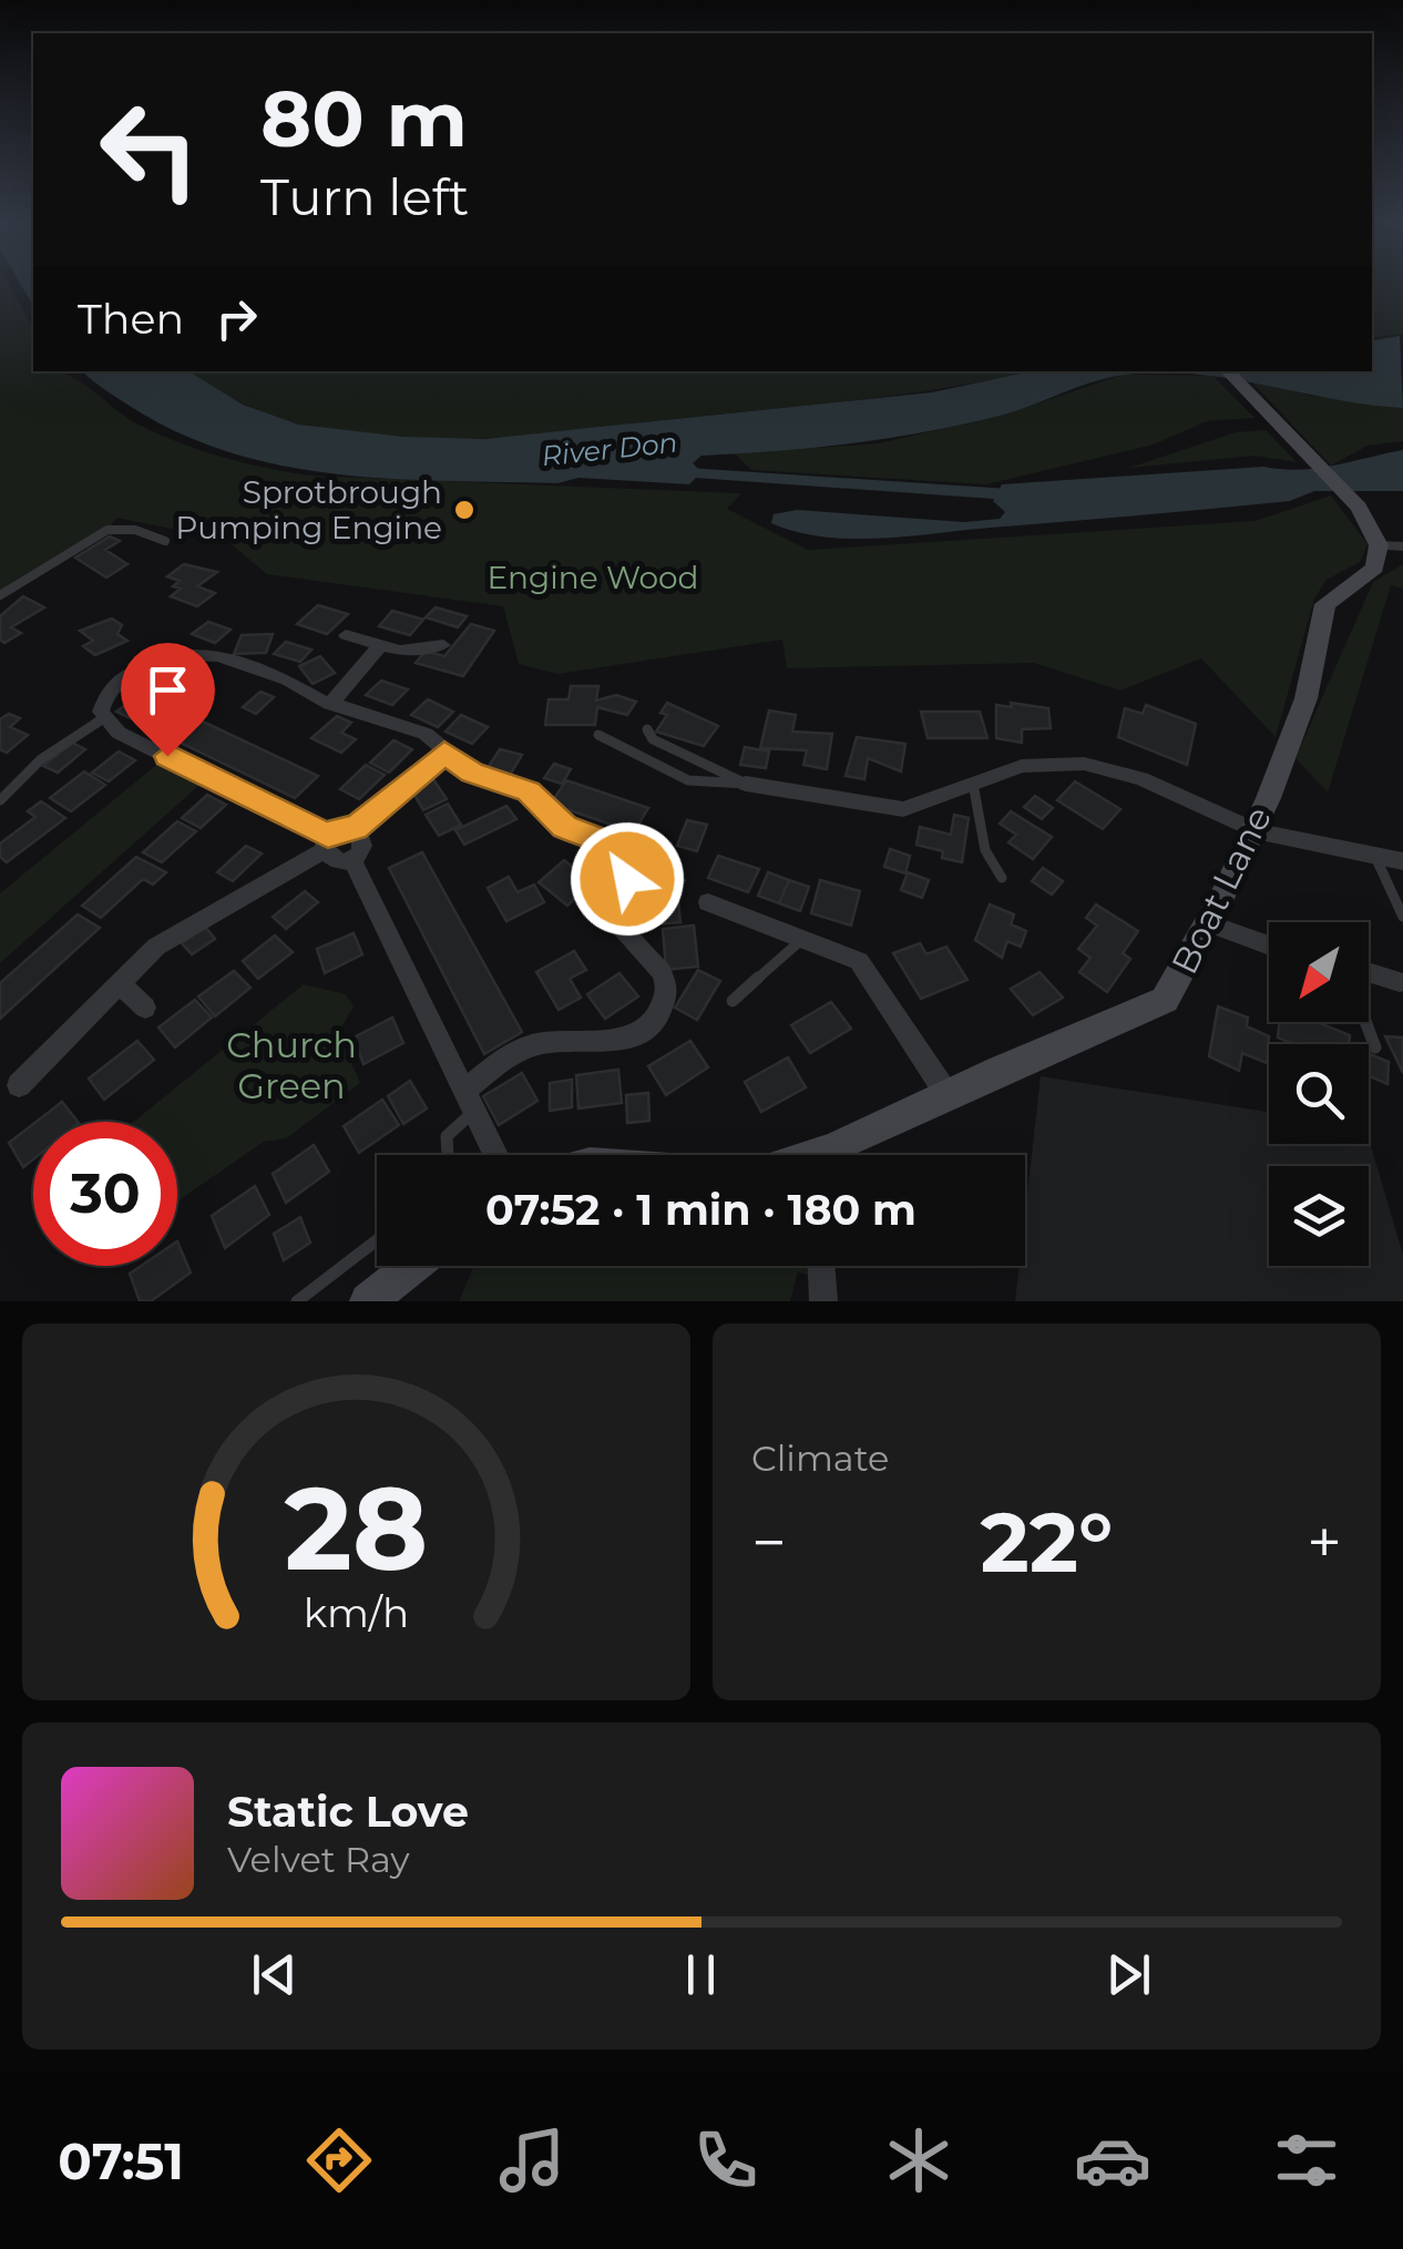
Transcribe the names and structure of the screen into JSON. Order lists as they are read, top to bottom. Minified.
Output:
{"streets":{"street":["Boat Lane"]},"water":["River Don"],"parks":["Engine Wood","Church Green"],"places":["Sprotbrough Pumping Engine"],"north":"bottom left","page":{"turn":["80 m","Turn left"],"then":"Then","limit":"30","trip":"07:52 · 1 min · 180 m","tile":"Climate","heat":["−","22°","+"],"song":["Static Love","Velvet Ray"],"tabs":"07:51","gauge":["28","km/h"]}}
